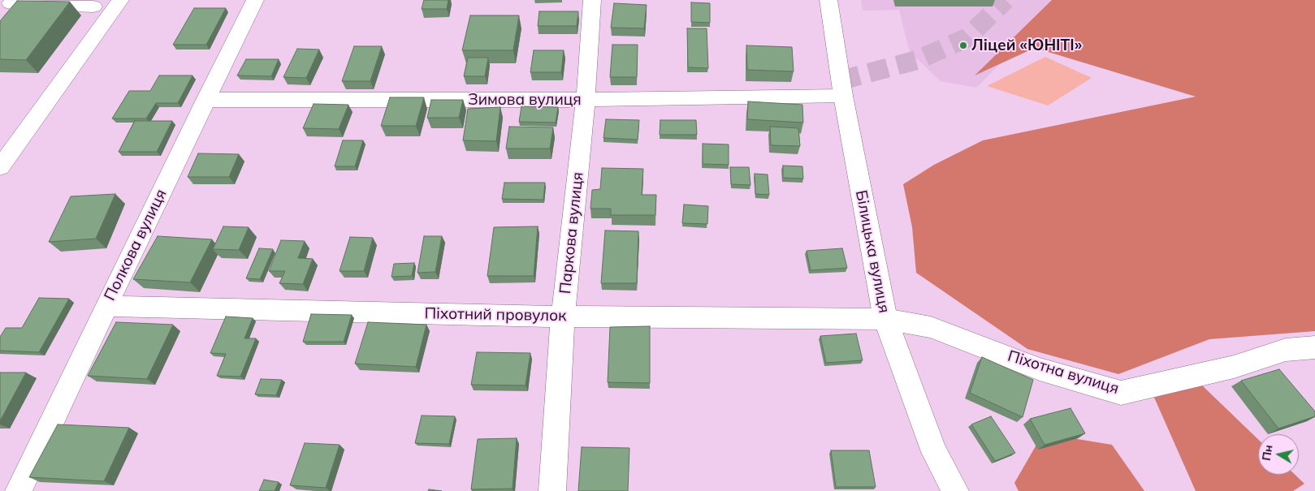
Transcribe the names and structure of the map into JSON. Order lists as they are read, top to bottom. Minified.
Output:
{"streets":{"street":["Зимова вулиця","Паркова вулиця","Полкова вулиця","Білицька вулиця","Піхотний провулок","Піхотна вулиця"]},"crossings":[["Зимова вулиця","Паркова вулиця"],["Зимова вулиця","Полкова вулиця"],["Зимова вулиця","Білицька вулиця"],["Паркова вулиця","Піхотний провулок"],["Полкова вулиця","Піхотний провулок"],["Білицька вулиця","Піхотний провулок"],["Білицька вулиця","Піхотна вулиця"],["Піхотний провулок","Піхотна вулиця"]],"places":["Ліцей «ЮНІТІ»"],"north":"left"}
